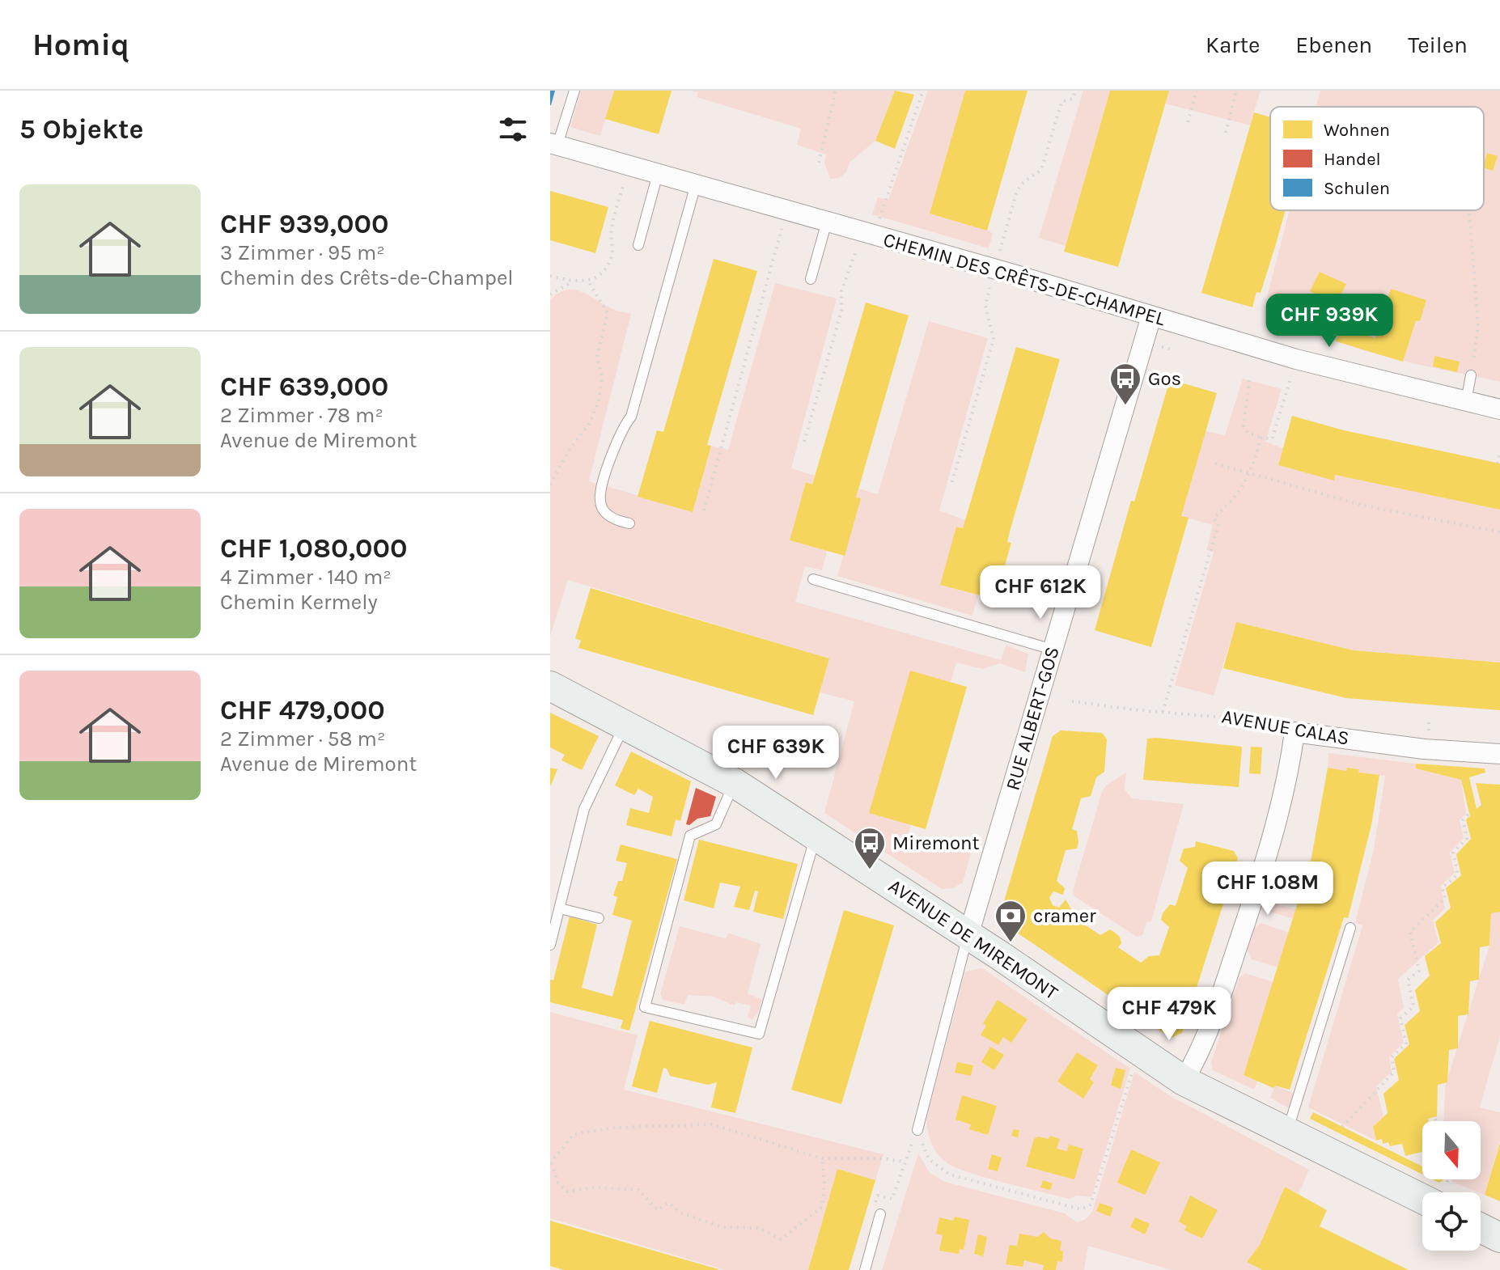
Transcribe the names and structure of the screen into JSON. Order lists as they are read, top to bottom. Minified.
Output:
{"streets":{"street":["CHEMIN DES CRÊTS-DE-CHAMPEL","RUE ALBERT-GOS","AVENUE CALAS","AVENUE DE MIREMONT"]},"crossings":[["CHEMIN DES CRÊTS-DE-CHAMPEL","RUE ALBERT-GOS"],["RUE ALBERT-GOS","AVENUE DE MIREMONT"]],"places":{"bus stop":["Gos","Miremont"],"bank":["cramer"]},"legend":["Wohnen","Handel","Schulen"],"north":"bottom","page":{"header":"Homiq","nav":["Karte","Ebenen","Teilen"],"heading":"5 Objekte","list":[{"name":"CHF 939,000","note":"3 Zimmer · 95 m² · Chemin des Crêts-de-Champel"},{"name":"CHF 639,000","note":"2 Zimmer · 78 m² · Avenue de Miremont"},{"name":"CHF 1,080,000","note":"4 Zimmer · 140 m² · Chemin Kermely"},{"name":"CHF 479,000","note":"2 Zimmer · 58 m² · Avenue de Miremont"}],"price":["CHF 939K","CHF 612K","CHF 639K","CHF 1.08M","CHF 479K"]}}
